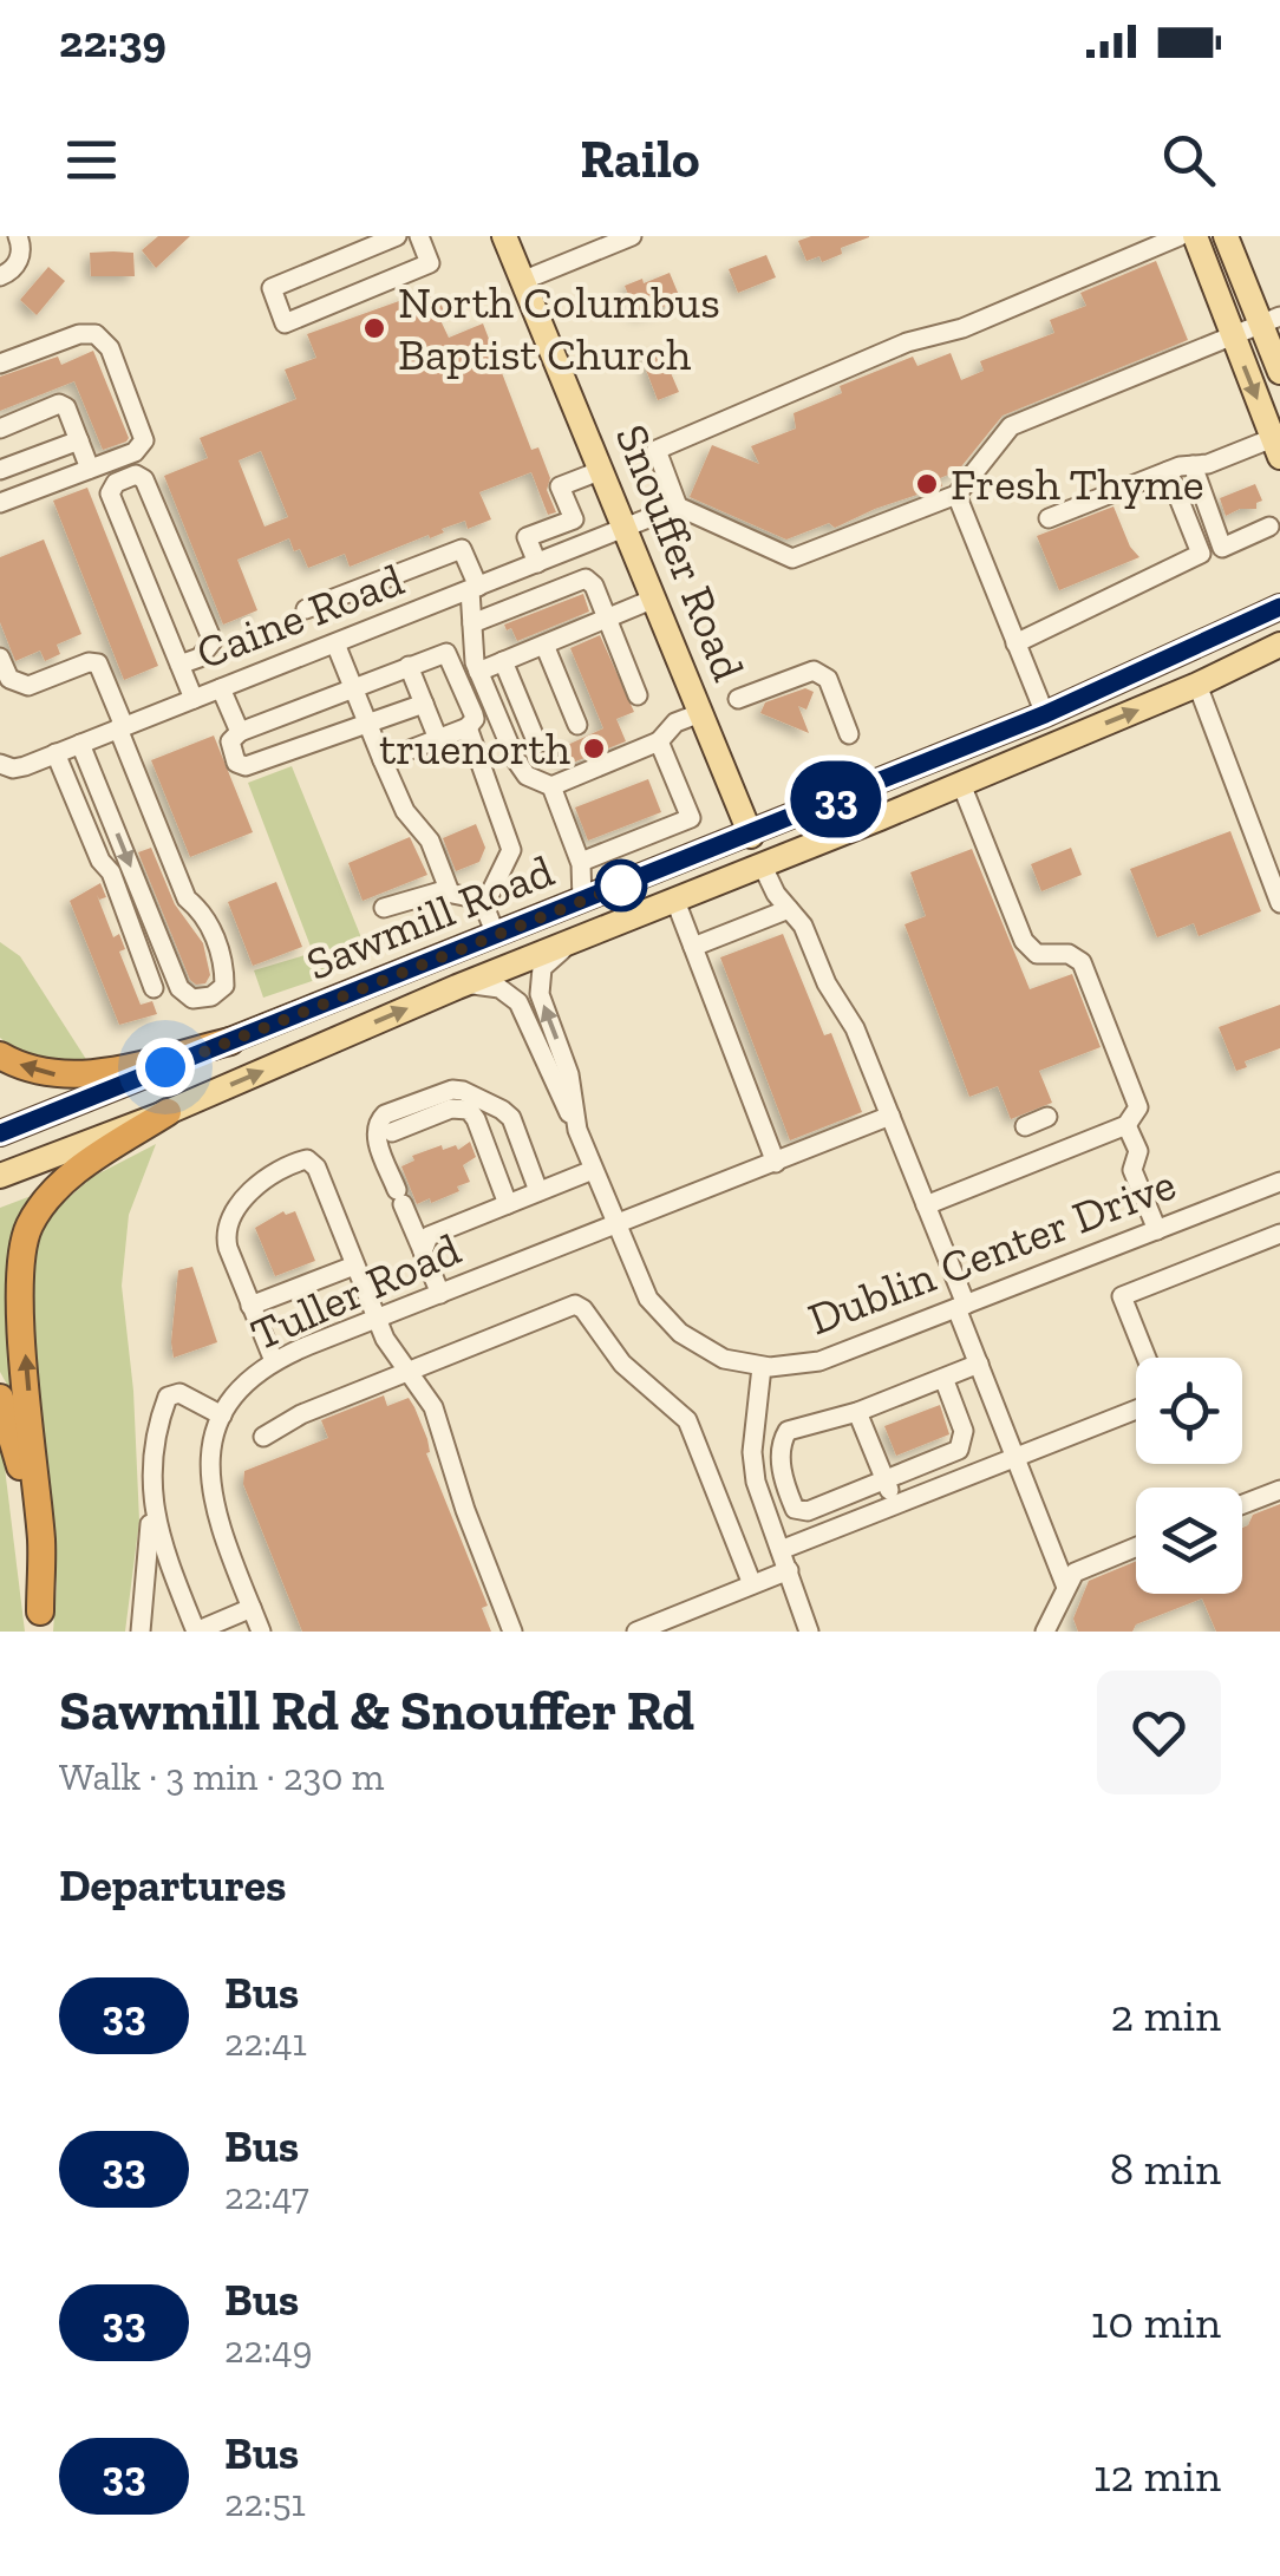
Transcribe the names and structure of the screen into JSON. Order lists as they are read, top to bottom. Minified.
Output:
{"streets":{"main road":["Snouffer Road","Sawmill Road"],"street":["Caine Road","Dublin Center Drive","Tuller Road"]},"crossings":[["Snouffer Road","Caine Road"],["Snouffer Road","Sawmill Road"],["Sawmill Road","Dublin Center Drive"],["Dublin Center Drive","Tuller Road"]],"places":["North Columbus Baptist Church","Fresh Thyme","truenorth"],"lines":["bus line 33"],"page":{"status":"22:39","header":"Railo","on_map":"33","heading":[["Sawmill Rd & Snouffer Rd","Walk · 3 min · 230 m"],"Departures"],"list":[{"mark":"33","name":"Bus","note":"22:41","value":"2 min"},{"mark":"33","name":"Bus","note":"22:47","value":"8 min"},{"mark":"33","name":"Bus","note":"22:49","value":"10 min"},{"mark":"33","name":"Bus","note":"22:51","value":"12 min"}]}}
